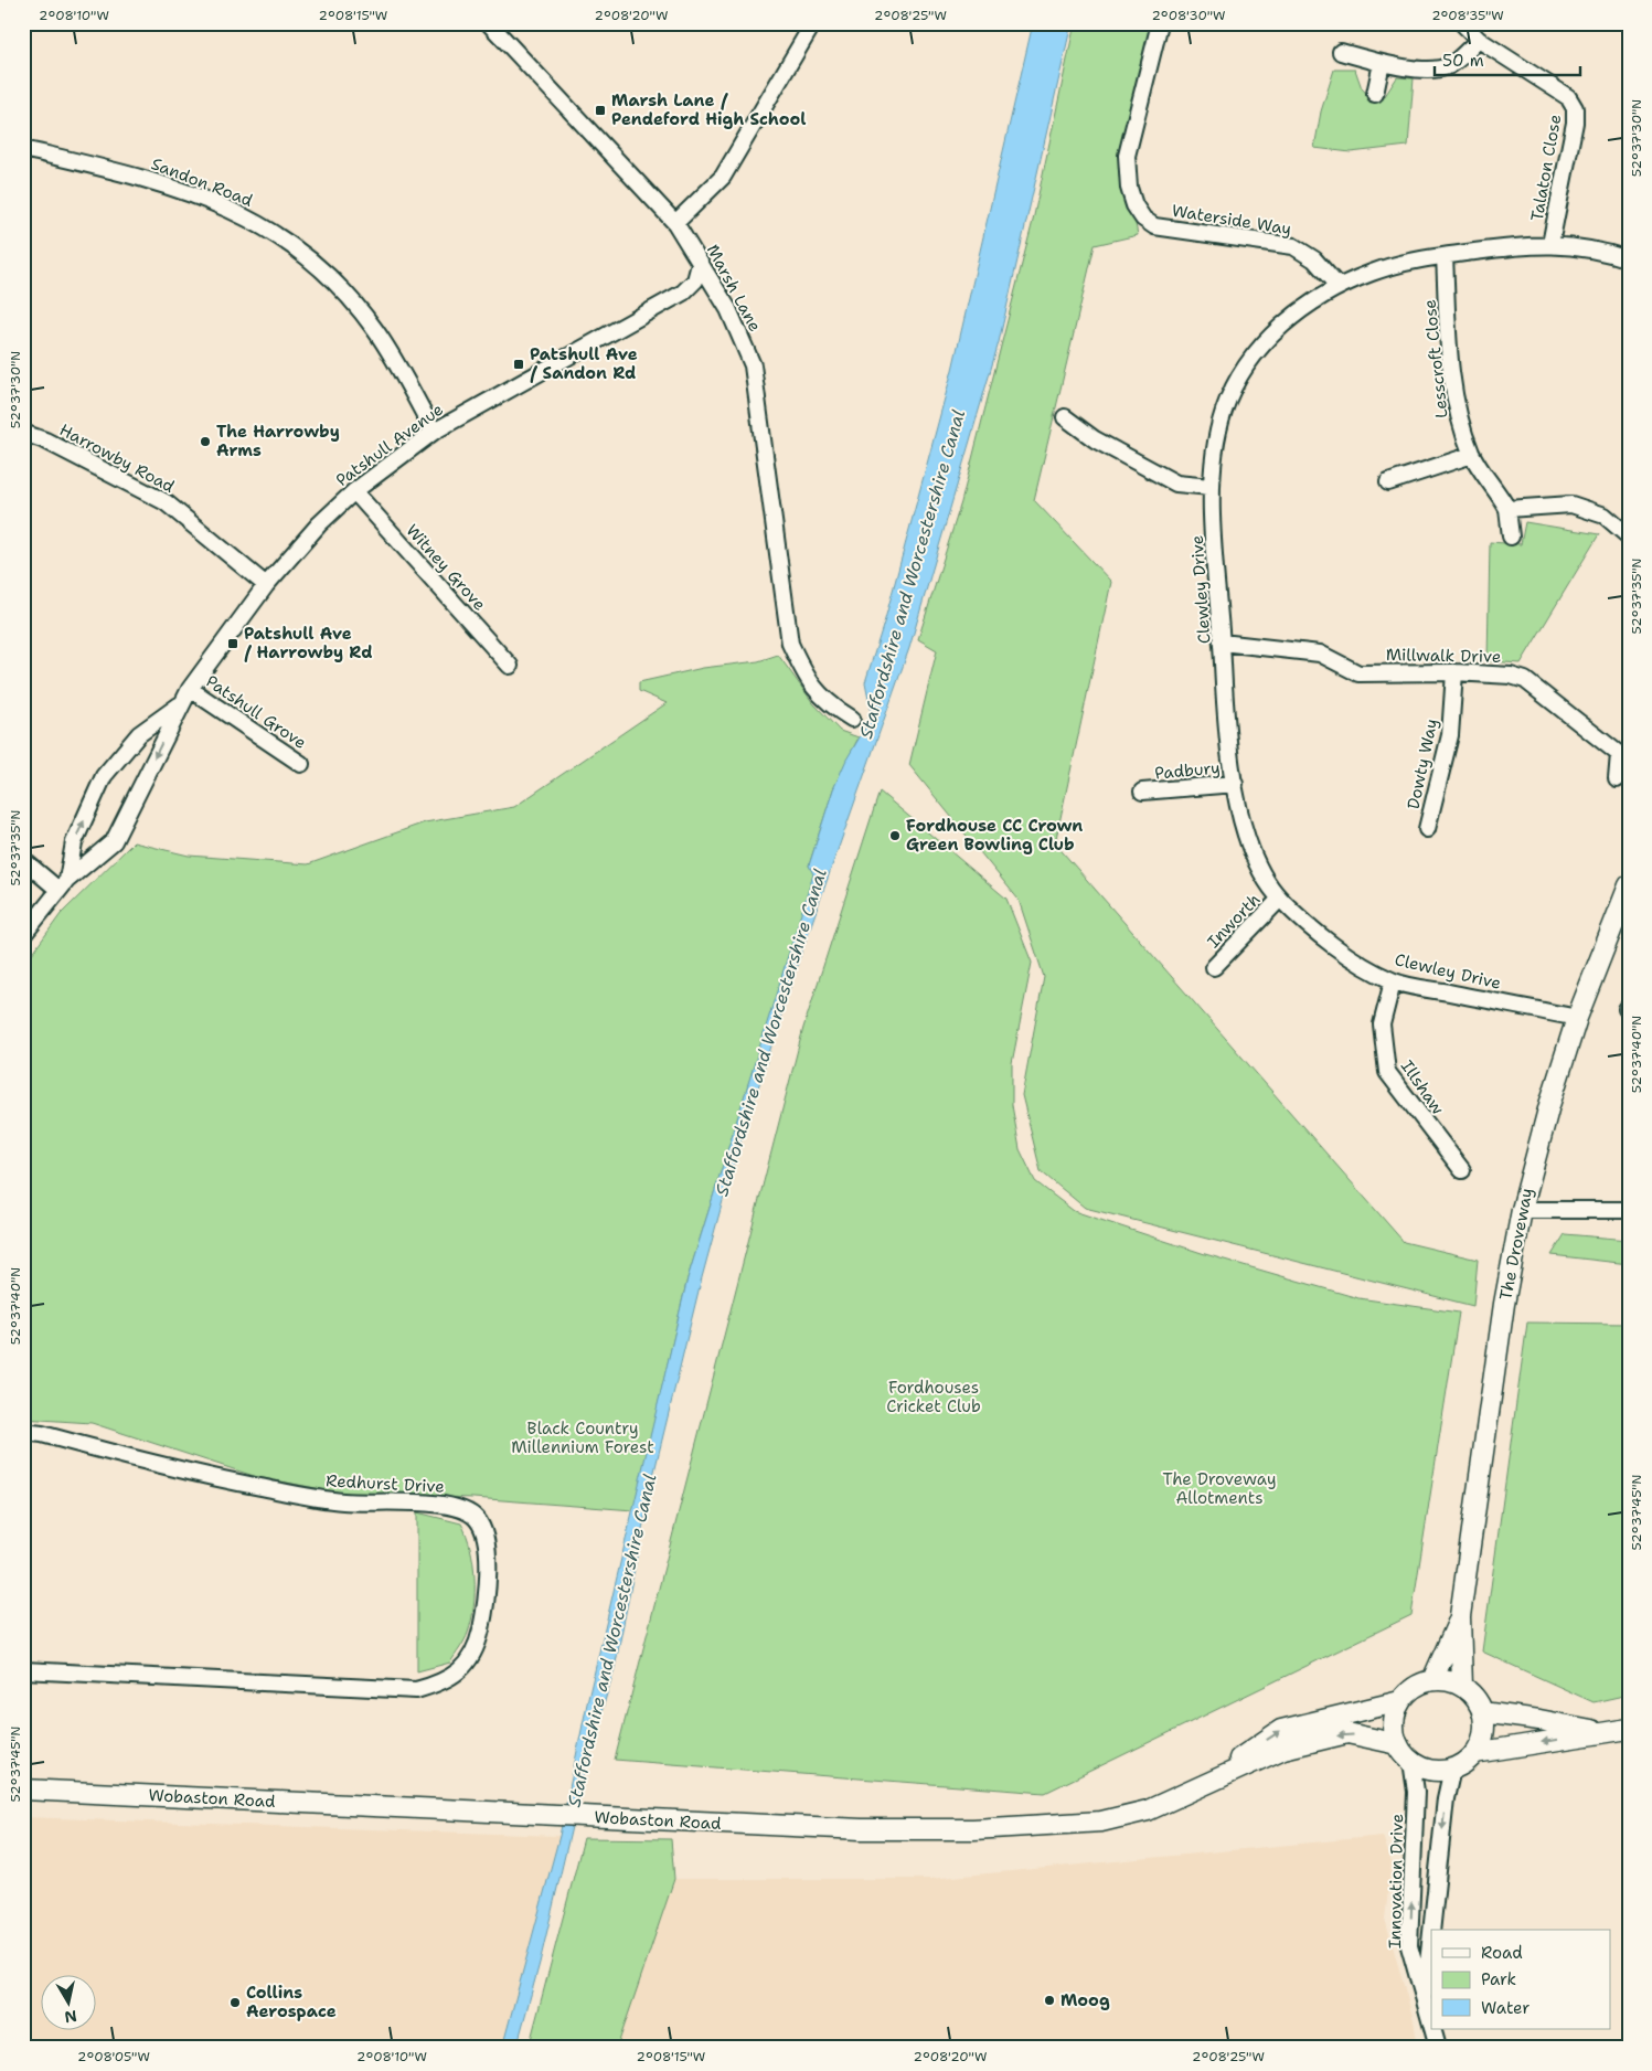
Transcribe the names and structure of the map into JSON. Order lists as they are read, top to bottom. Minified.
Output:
{"streets":{"street":["Talaton Close","Sandon Road","Waterside Way","Marsh Lane","Lesscroft Close","Patshull Avenue","Harrowby Road","Witney Grove","Clewley Drive","Millwalk Drive","Patshull Grove","Dowty Way","Padbury","Inworth","Illshaw","The Droveway","Redhurst Drive","Wobaston Road","Innovation Drive"]},"crossings":[["Talaton Close","Clewley Drive"],["Sandon Road","Patshull Avenue"],["Waterside Way","Clewley Drive"],["Marsh Lane","Patshull Avenue"],["Lesscroft Close","Clewley Drive"],["Patshull Avenue","Harrowby Road"],["Patshull Avenue","Witney Grove"],["Patshull Avenue","Patshull Grove"],["Clewley Drive","Millwalk Drive"],["Clewley Drive","Padbury"],["Clewley Drive","Inworth"],["Clewley Drive","Illshaw"],["Clewley Drive","The Droveway"],["Millwalk Drive","Dowty Way"],["The Droveway","Wobaston Road"],["The Droveway","Innovation Drive"],["Wobaston Road","Innovation Drive"]],"water":["Staffordshire and Worcestershire Canal"],"parks":["Fordhouses Cricket Club","Black Country Millennium Forest","The Droveway Allotments"],"places":{"transit":["Marsh Lane / Pendeford High School","Patshull Ave / Sandon Rd","Patshull Ave / Harrowby Rd"],"other":["The Harrowby Arms","Fordhouse CC Crown Green Bowling Club","Moog","Collins Aerospace"]},"legend":["Road","Park","Water"],"scale_bar":"50 m","north":"bottom","coordinates":["2°08'10\"W","2°08'15\"W","2°08'20\"W","2°08'25\"W","2°08'30\"W","2°08'35\"W","52°37'30\"N","52°37'35\"N","52°37'40\"N","52°37'45\"N","2°08'05\"W"]}
